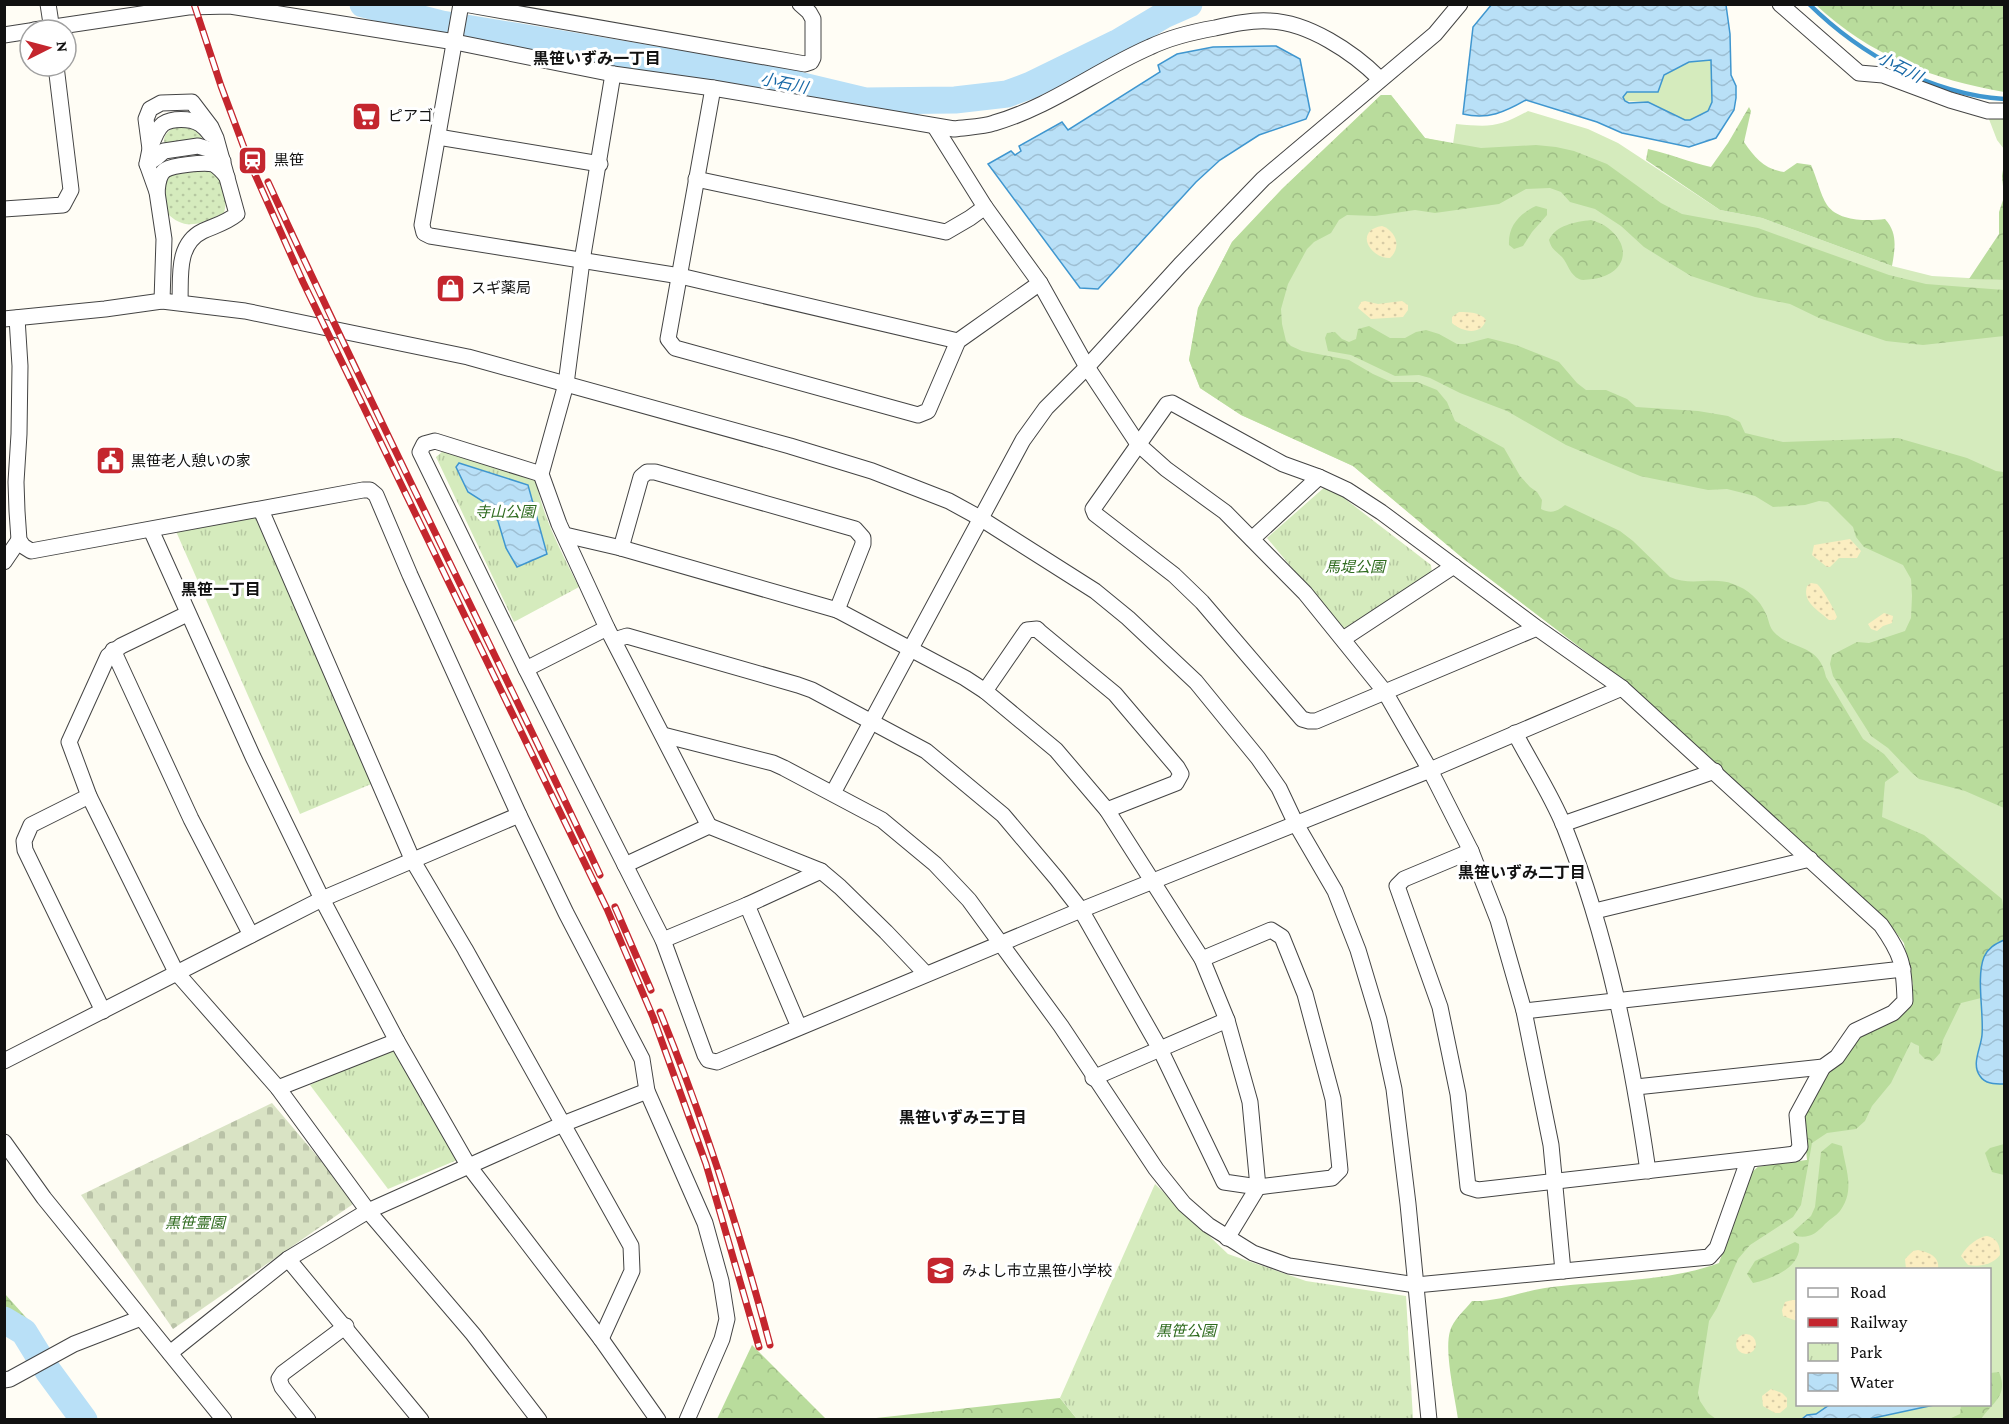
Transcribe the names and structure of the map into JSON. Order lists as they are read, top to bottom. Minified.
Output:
{"districts":["黒笹いずみ一丁目","黒笹一丁目","黒笹いずみ二丁目","黒笹いずみ三丁目"],"water":["小石川"],"parks":["寺山公園","馬堤公園","黒笹霊園","黒笹公園"],"places":{"supermarket":["ピアゴ"],"station":["黒笹"],"shop":["スギ薬局"],"public building":["黒笹老人憩いの家"],"school or university":["みよし市立黒笹小学校"]},"legend":["Road","Railway","Park","Water"],"north":"right"}
